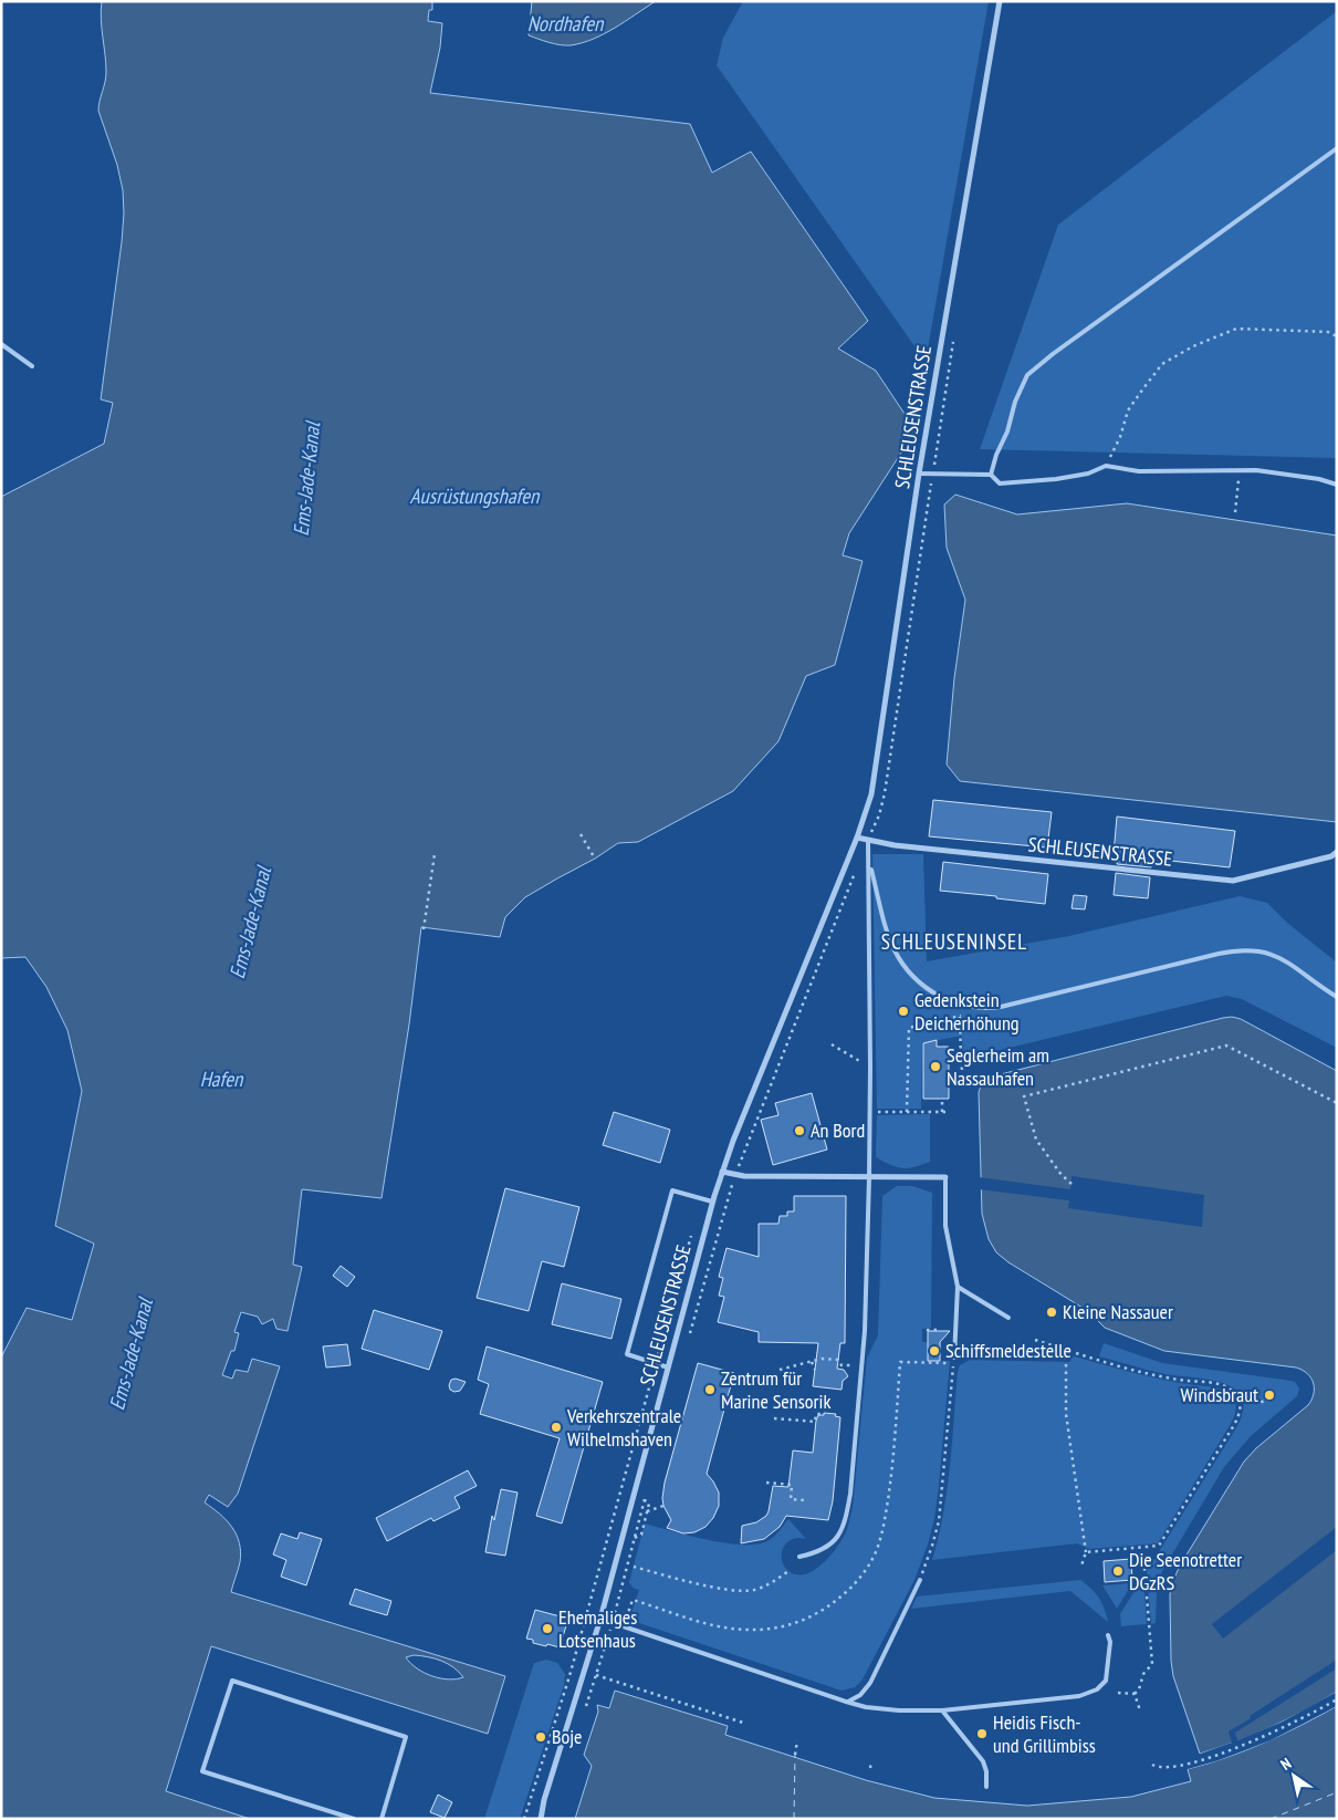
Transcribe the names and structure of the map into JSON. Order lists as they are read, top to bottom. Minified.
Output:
{"streets":{"street":["SCHLEUSENSTRASSE"]},"districts":["SCHLEUSENINSEL"],"water":["Nordhafen","Ems-Jade-Kanal","Ausrüstungshafen","Hafen"],"places":["Gedenkstein Deicherhöhung","Seglerheim am Nassauhafen","An Bord","Kleine Nassauer","Schiffsmeldestelle","Zentrum für Marine Sensorik","Windsbraut","Verkehrszentrale Wilhelmshaven","Die Seenotretter DGzRS","Ehemaliges Lotsenhaus","Heidis Fisch- und Grillimbiss","Boje"],"north":"top left"}
